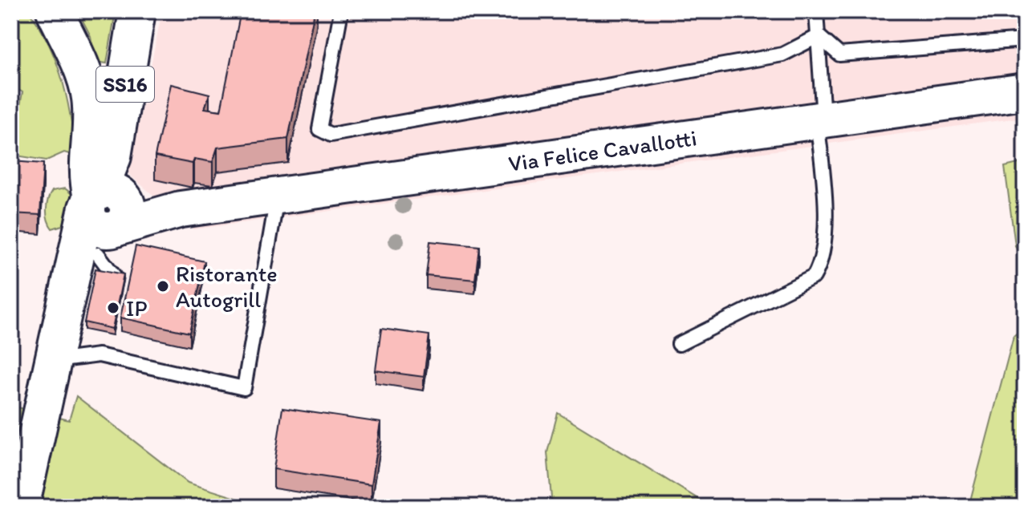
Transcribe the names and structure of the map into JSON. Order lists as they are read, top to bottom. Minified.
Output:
{"streets":{"main road":["SS16","Via Felice Cavallotti"]},"crossings":[["SS16","Via Felice Cavallotti"]],"places":["Ristorante Autogrill","IP"]}
